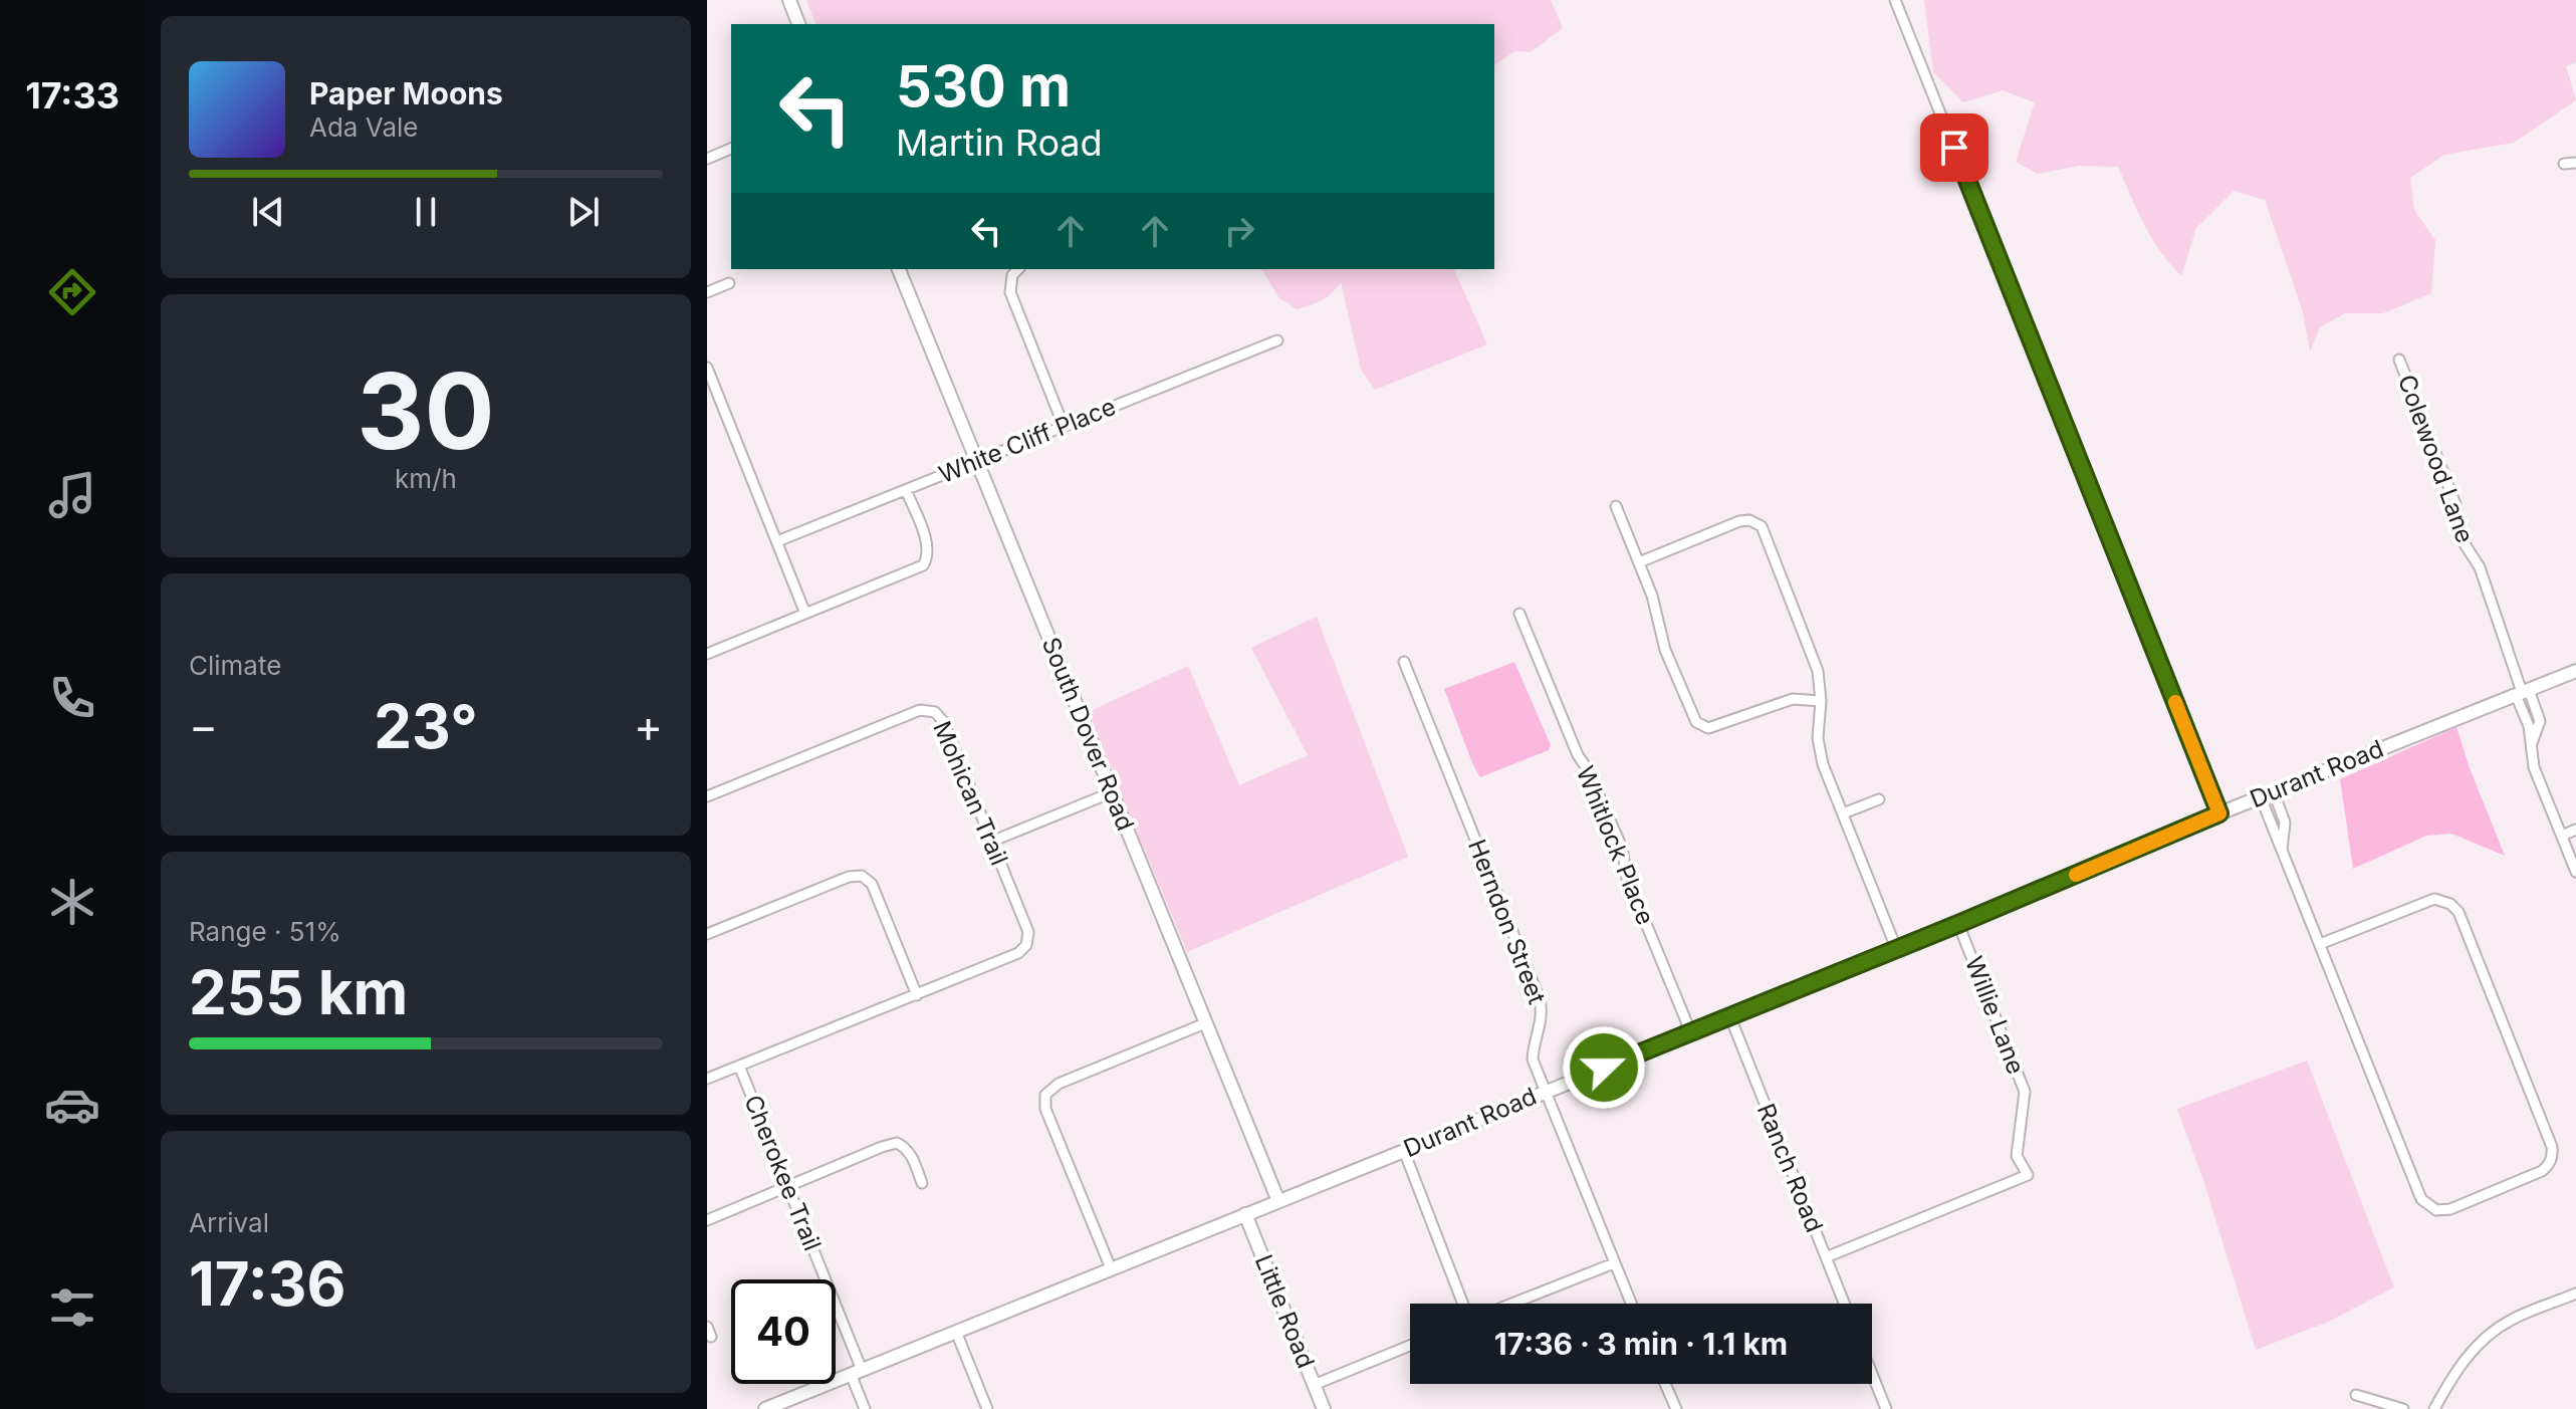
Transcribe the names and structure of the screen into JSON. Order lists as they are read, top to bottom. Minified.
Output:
{"streets":{"street":["White Cliff Place","Colewood Lane","South Dover Road","Durant Road","Mohican Trail","Whitlock Place","Herndon Street","Willie Lane","Ranch Road","Cherokee Trail","Little Road"]},"crossings":[["White Cliff Place","South Dover Road"],["Colewood Lane","Durant Road"],["South Dover Road","Durant Road"],["Durant Road","Whitlock Place"],["Durant Road","Herndon Street"],["Durant Road","Willie Lane"],["Durant Road","Ranch Road"],["Durant Road","Cherokee Trail"],["Durant Road","Little Road"],["Mohican Trail","Cherokee Trail"],["Willie Lane","Ranch Road"]],"page":{"tabs":"17:33","turn":["530 m","Martin Road"],"song":["Paper Moons","Ada Vale"],"tile":[["30","km/h"],"Climate",["Range · 51%","255 km"],["Arrival","17:36"]],"heat":["−","23°","+"],"limit":"40","trip":"17:36 · 3 min · 1.1 km"}}
